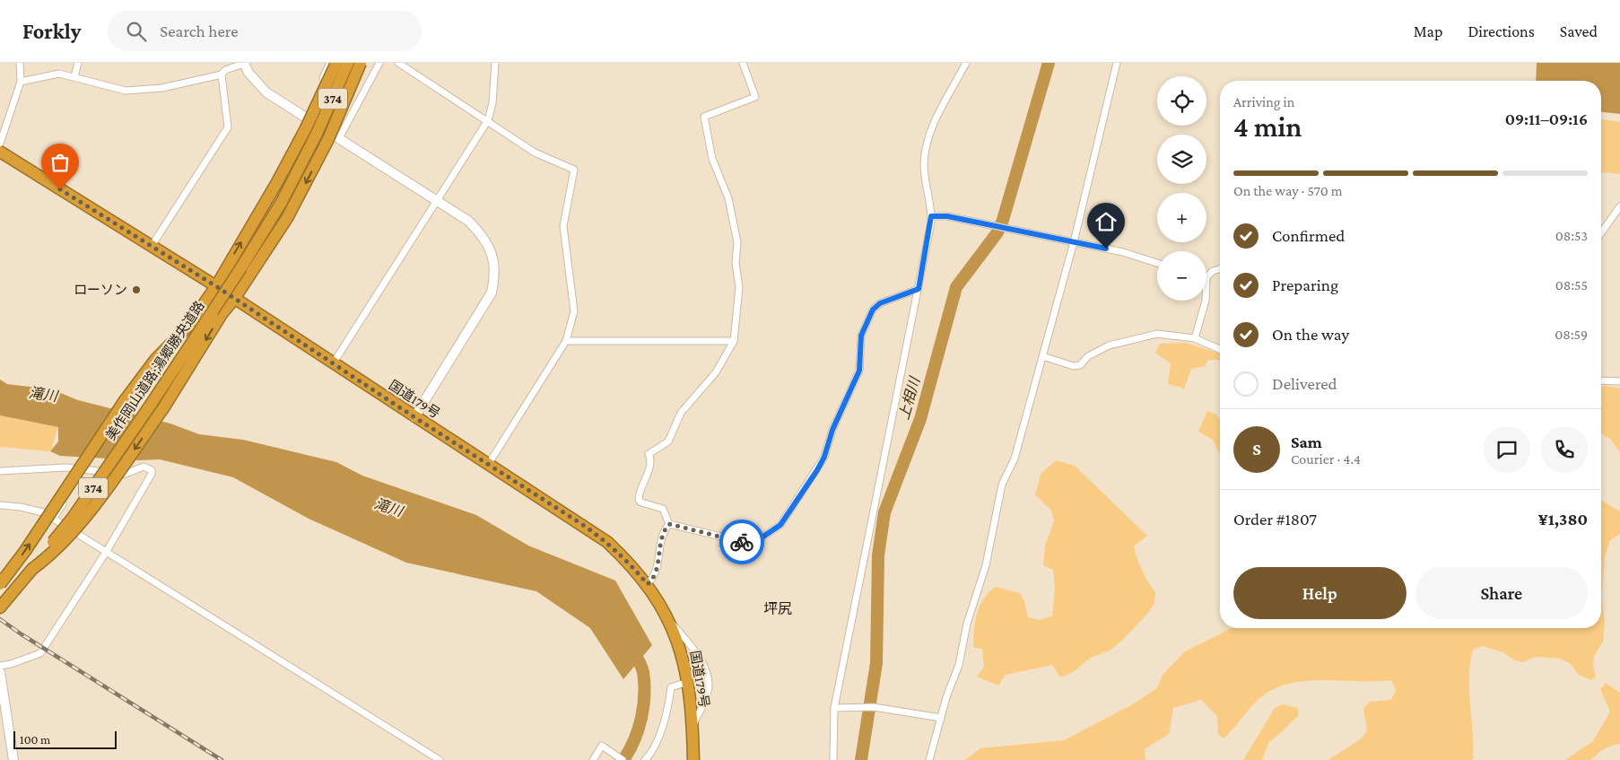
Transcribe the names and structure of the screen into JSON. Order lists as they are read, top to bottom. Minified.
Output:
{"streets":{"highway":["374","美作岡山道路;湯郷勝央道路","国道179号"]},"districts":["坪尻"],"water":["滝川","上相川"],"places":["ローソン"],"scale_bar":"100 m","page":{"header":"Forkly","search":"Search here","nav":["Map","Directions","Saved"],"map_buttons":["+","−"],"heading":["4 min","Arriving in","09:11–09:16"],"panel":["Sam","Courier · 4.4","Order #1807","¥1,380"],"bar":"On the way · 570 m","list":[["Confirmed","08:53"],["Preparing","08:55"],["On the way","08:59"],"Delivered"],"round":"S","buttons":["Help","Share"],"scale":"100 m"}}
